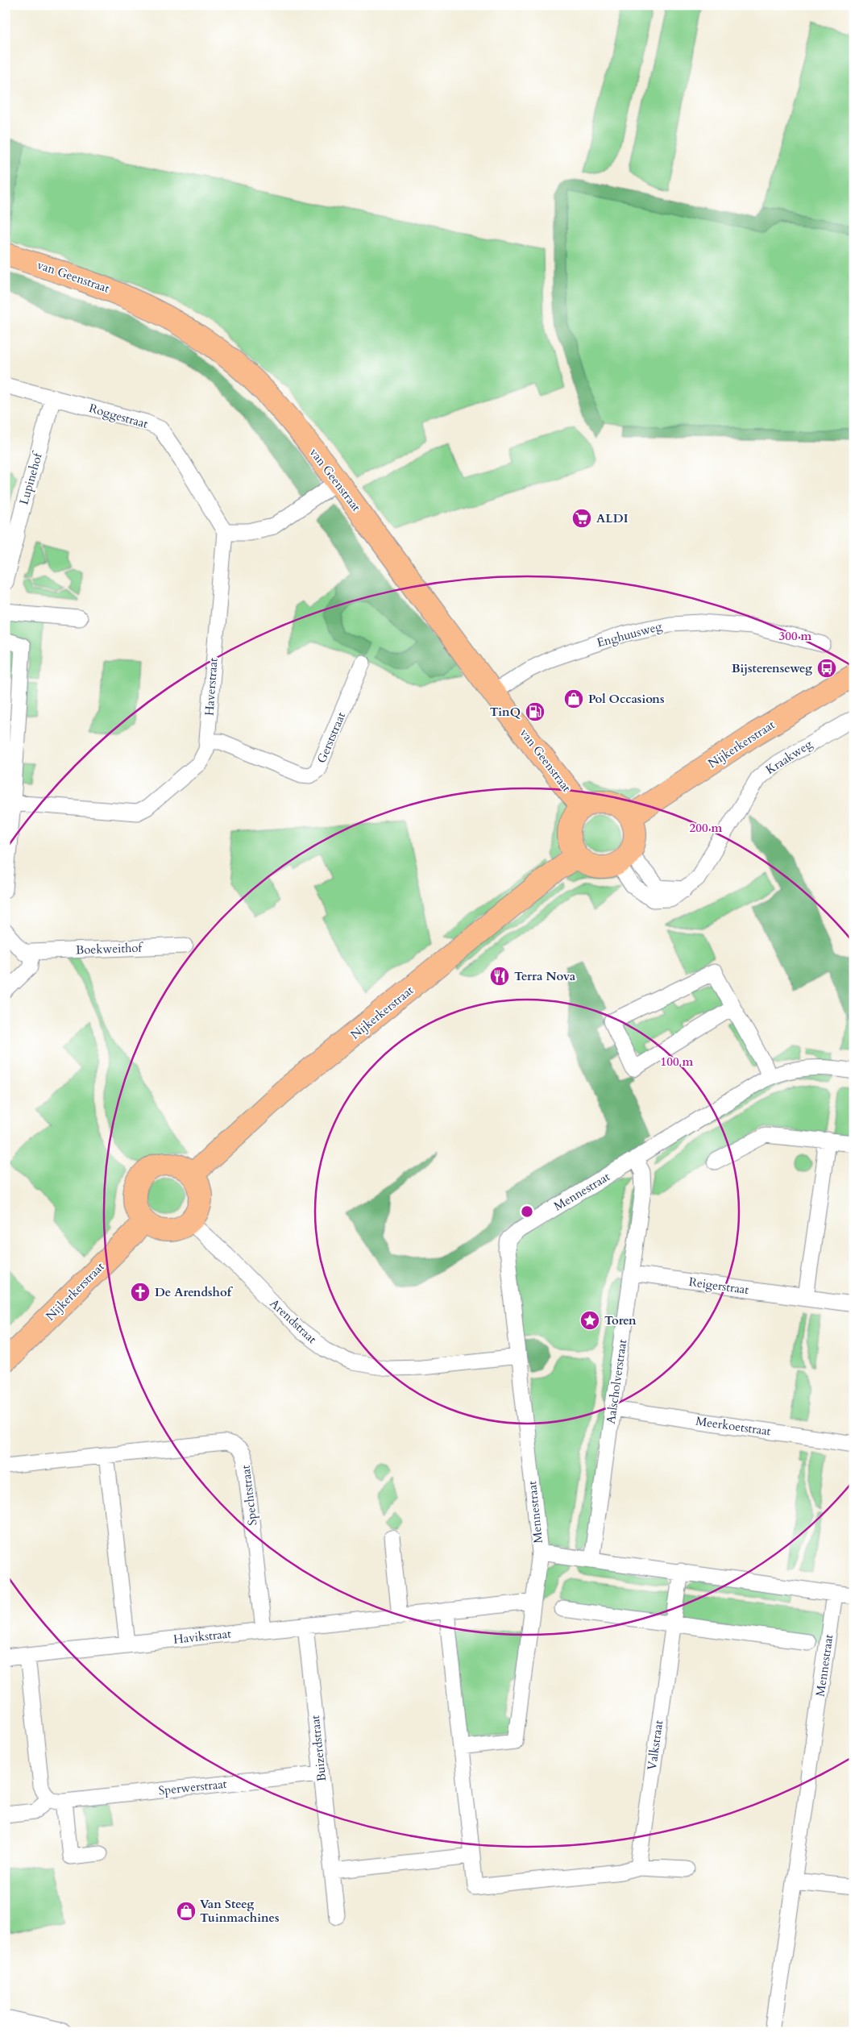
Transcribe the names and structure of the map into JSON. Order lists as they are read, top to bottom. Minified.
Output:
{"streets":{"main road":["van Geenstraat","Nijkerkerstraat"],"street":["Roggestraat","Lupinehof","Enghuusweg","Haverstraat","Gerststraat","Kraakweg","Boekweithof","Mennestraat","Reigerstraat","Arendstraat","Aalscholverstraat","Meerkoetstraat","Spechtstraat","Havikstraat","Valkstraat","Buizerdstraat","Sperwerstraat"]},"crossings":[["van Geenstraat","Enghuusweg"],["van Geenstraat","Nijkerkerstraat"],["van Geenstraat","Kraakweg"],["Roggestraat","Lupinehof"],["Roggestraat","Haverstraat"],["Haverstraat","Gerststraat"],["Nijkerkerstraat","Kraakweg"],["Nijkerkerstraat","Arendstraat"],["Mennestraat","Arendstraat"],["Mennestraat","Aalscholverstraat"],["Mennestraat","Havikstraat"],["Mennestraat","Valkstraat"],["Reigerstraat","Aalscholverstraat"],["Aalscholverstraat","Meerkoetstraat"],["Spechtstraat","Havikstraat"],["Havikstraat","Buizerdstraat"],["Buizerdstraat","Sperwerstraat"]],"places":{"supermarket":["ALDI"],"bus stop":["Bijsterenseweg"],"shop":["Pol Occasions","Van Steeg Tuinmachines"],"fuel station":["TinQ"],"restaurant":["Terra Nova"],"church":["De Arendshof"],"place":["Toren"]},"rings":["300 m","200 m","100 m"]}
